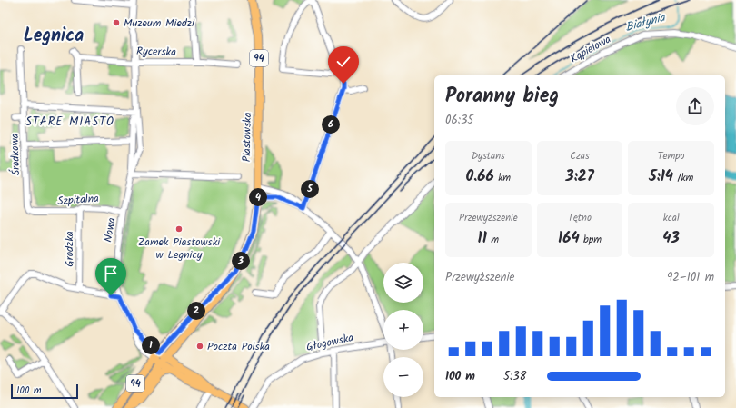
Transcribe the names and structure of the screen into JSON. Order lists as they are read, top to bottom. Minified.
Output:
{"streets":{"main road":["94","Piastowska"],"street":["Kąpielowa","Rycerska","Środkowa","Szpitalna","Nowa","Grodzka","Głogowska"]},"crossings":[["94","Piastowska"],["94","Nowa"],["Piastowska","Nowa"],["Środkowa","Szpitalna"],["Szpitalna","Nowa"],["Szpitalna","Grodzka"]],"districts":["Legnica","STARE MIASTO"],"water":["Białynia"],"places":["Muzeum Miedzi","Zamek Piastowski w Legnicy","Poczta Polska"],"scale_bar":"100 m","page":{"heading":["Poranny bieg","06:35"],"pins":["6","5","4","3","2","1"],"stats":[["Dystans","0.66 km"],["Czas","3:27"],["Tempo","5:14 /km"],["Przewyższenie","11 m"],["Tętno","164 bpm"],["kcal","43"]],"chart":["Przewyższenie","92–101 m"],"map_buttons":["+","−"],"list":[{"name":"100 m","note":"5:38"}],"scale":"100 m"}}
